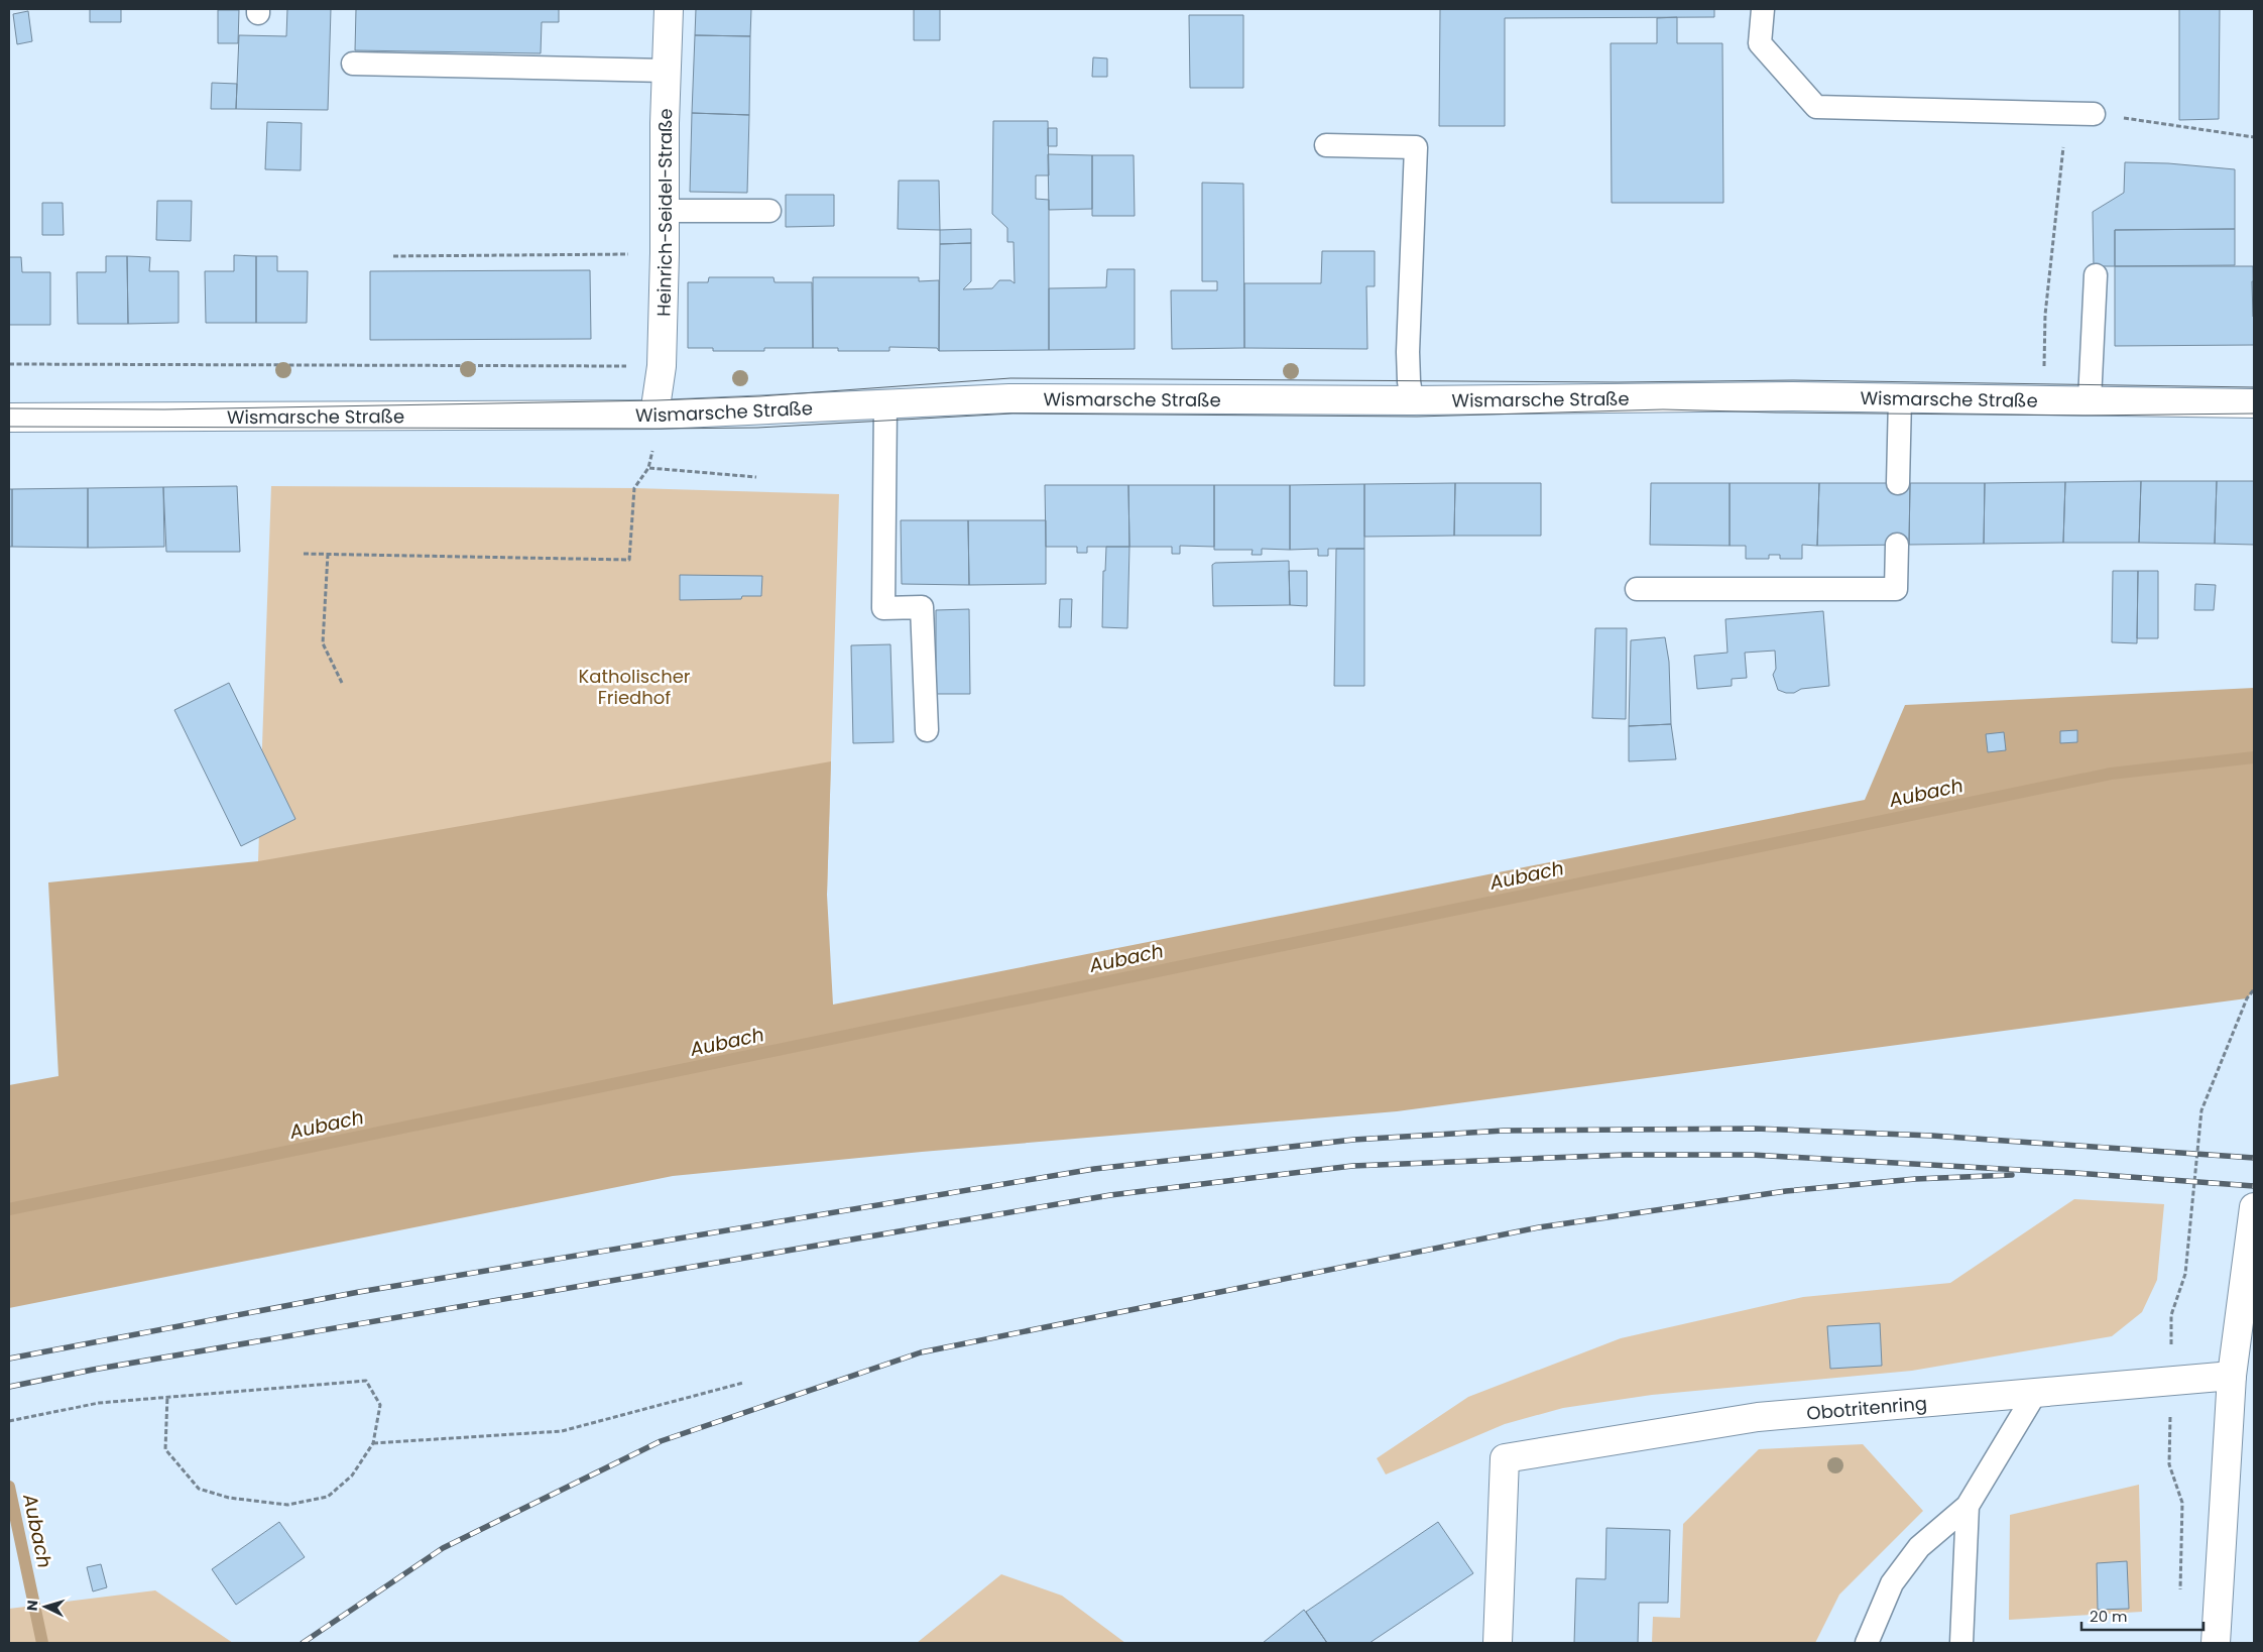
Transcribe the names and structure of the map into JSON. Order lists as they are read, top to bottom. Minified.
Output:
{"streets":{"main road":["Heinrich-Seidel-Straße","Wismarsche Straße","Obotritenring"]},"crossings":[["Heinrich-Seidel-Straße","Wismarsche Straße"]],"water":["Aubach"],"parks":["Katholischer Friedhof"],"scale_bar":"20 m","north":"left"}
